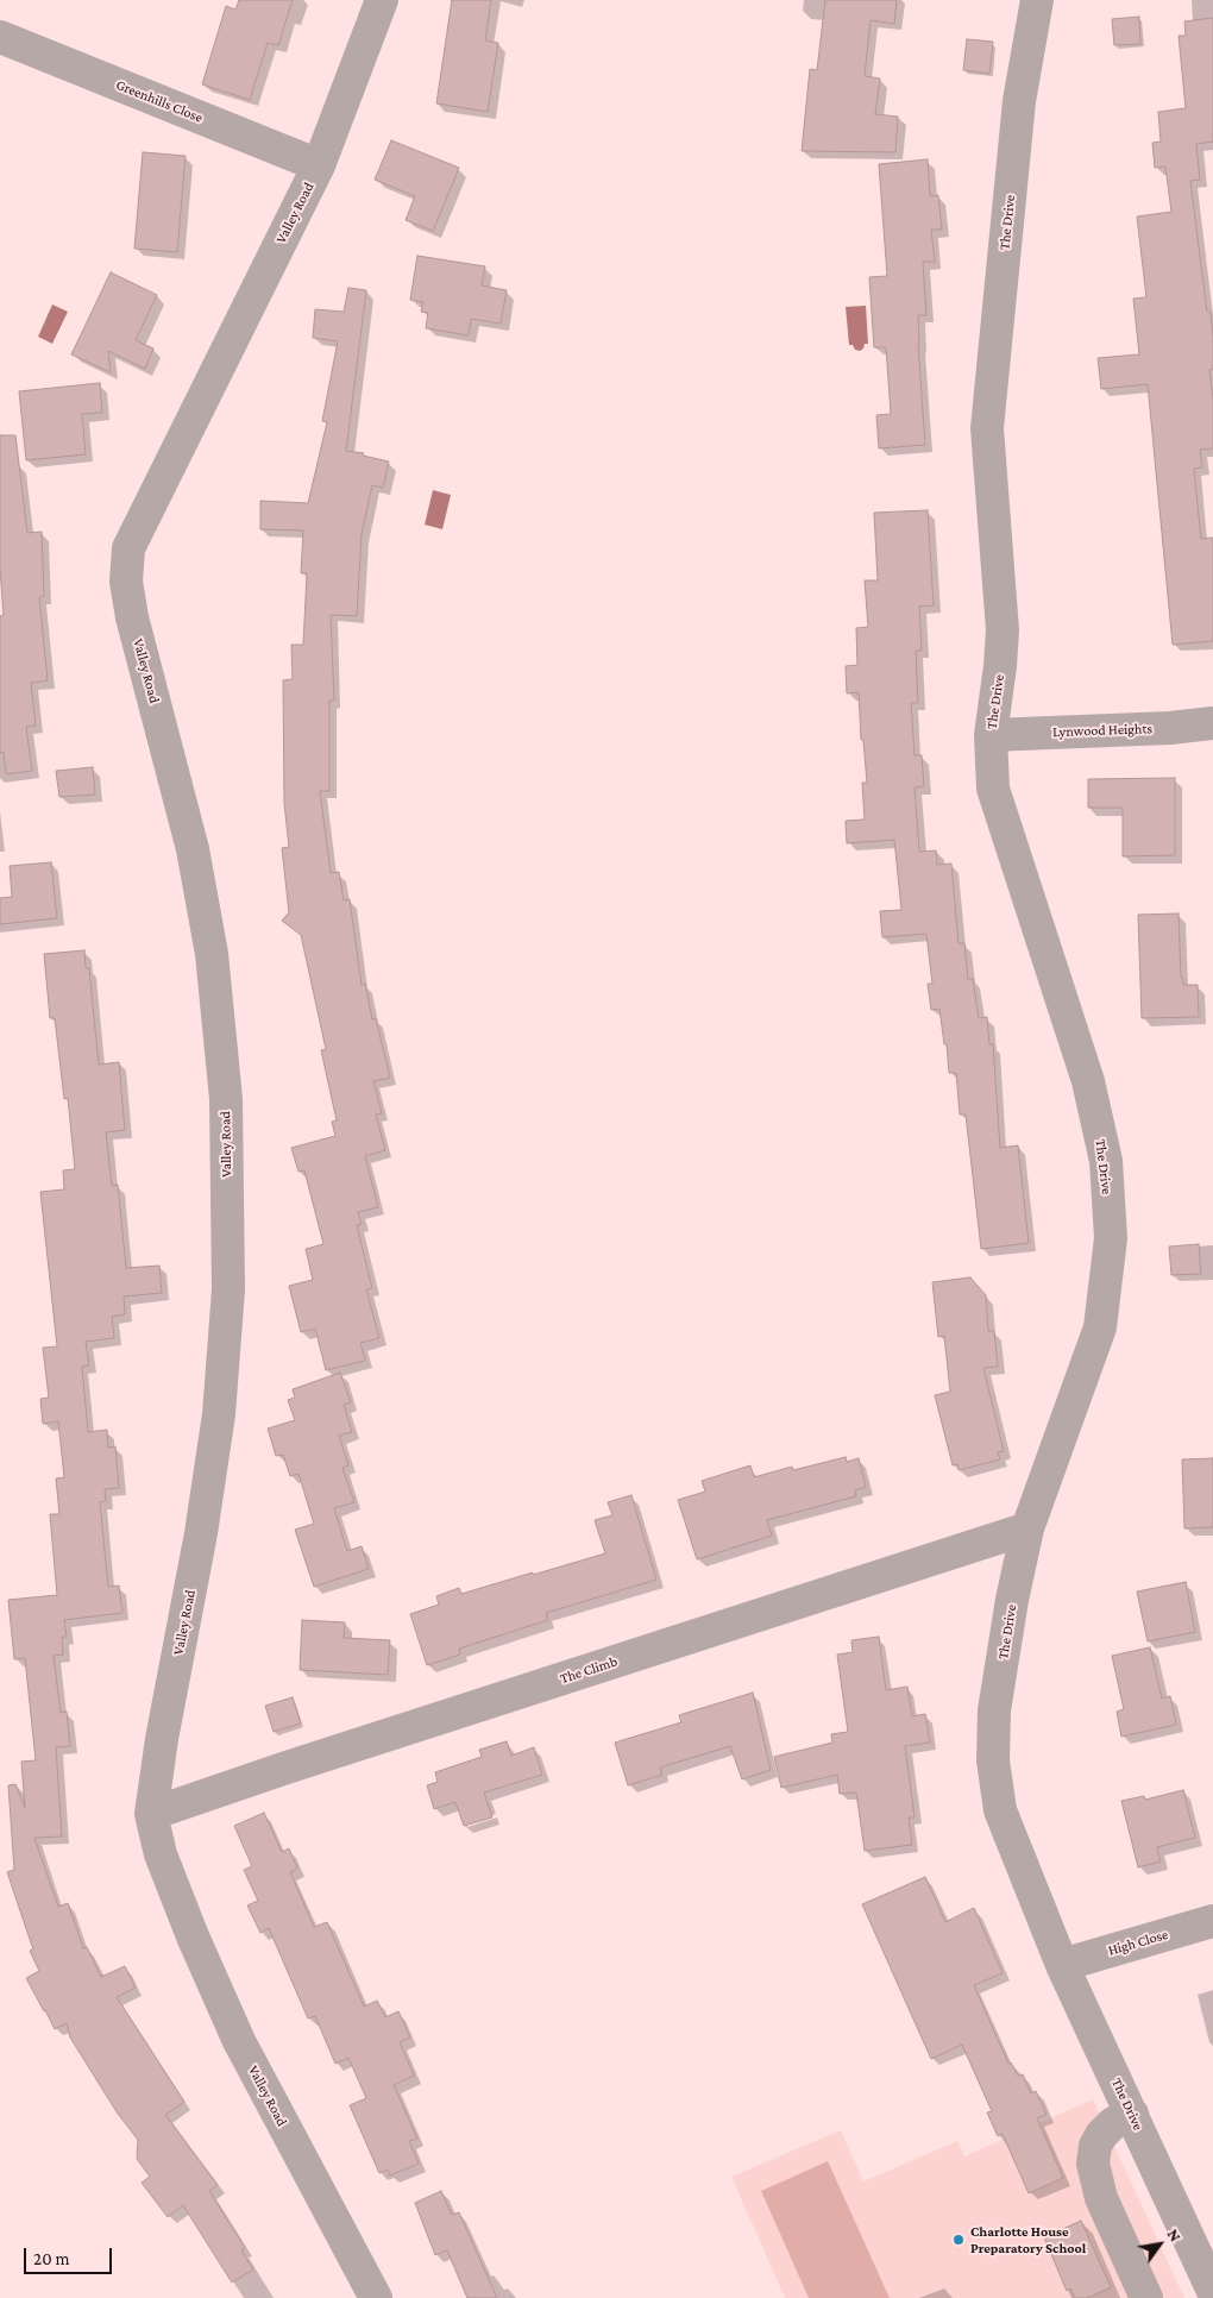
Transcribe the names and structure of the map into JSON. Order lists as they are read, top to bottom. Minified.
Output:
{"streets":{"street":["Greenhills Close","Valley Road","The Drive","Lynwood Heights","The Climb","High Close"]},"crossings":[["Greenhills Close","Valley Road"],["Valley Road","The Climb"],["The Drive","Lynwood Heights"],["The Drive","The Climb"],["The Drive","High Close"]],"places":["Charlotte House Preparatory School"],"scale_bar":"20 m","north":"top right"}
